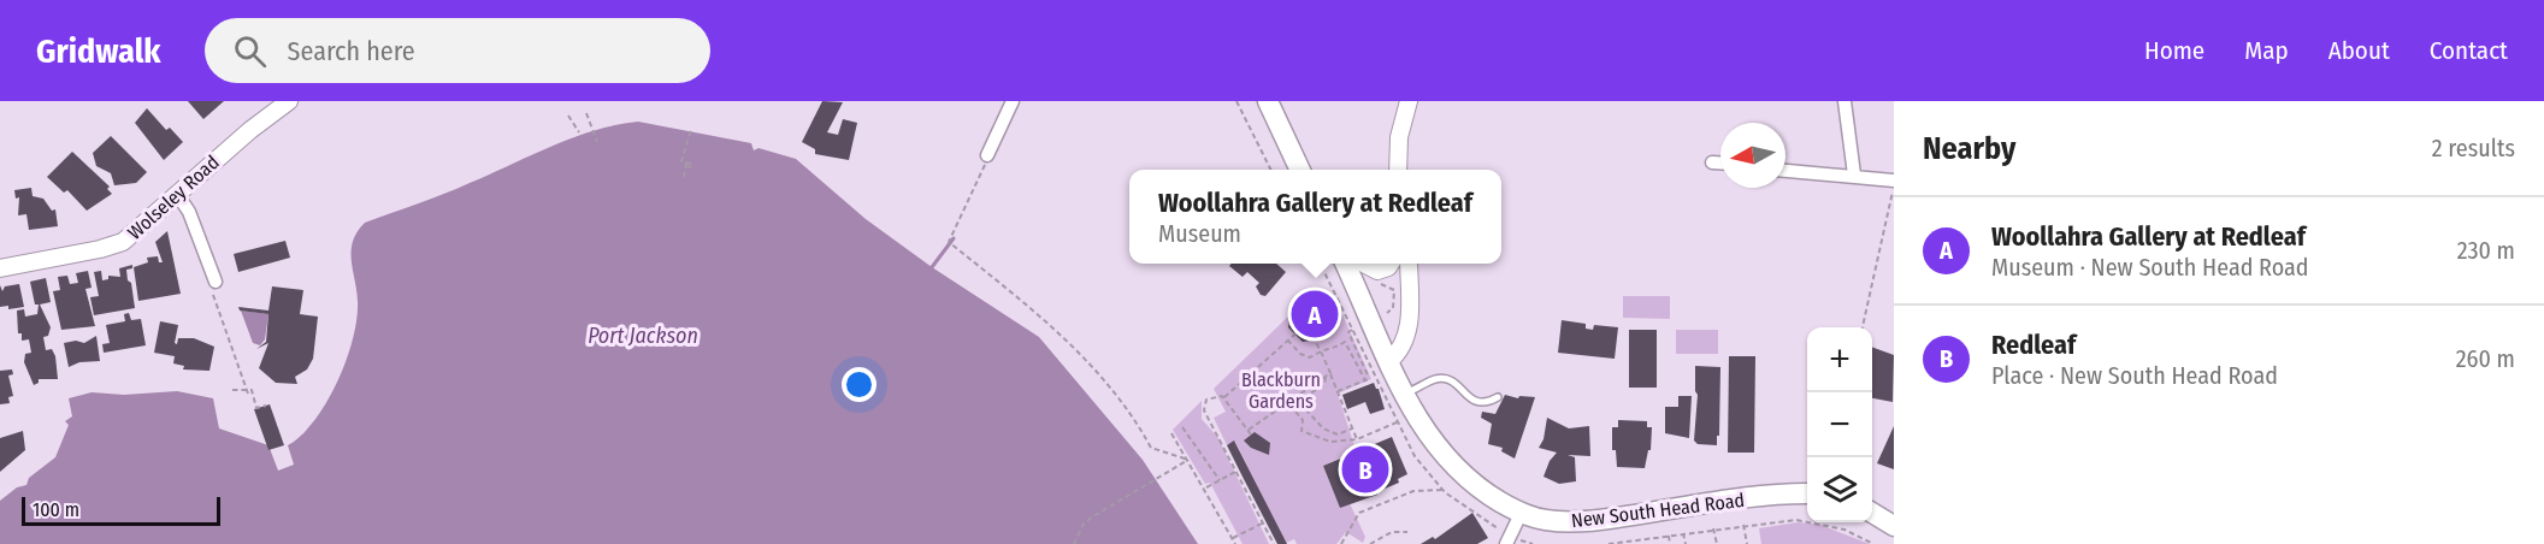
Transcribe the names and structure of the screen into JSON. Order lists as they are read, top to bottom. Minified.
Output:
{"streets":{"main road":["New South Head Road"],"street":["Wolseley Road"]},"water":["Port Jackson"],"parks":["Blackburn Gardens"],"scale_bar":"100 m","north":"left","page":{"header":"Gridwalk","search":"Search here","nav":["Home","Map","About","Contact"],"heading":["Nearby","2 results"],"popup":["Woollahra Gallery at Redleaf","Museum"],"list":[{"mark":"A","name":"Woollahra Gallery at Redleaf","note":"Museum · New South Head Road","value":"230 m"},{"mark":"B","name":"Redleaf","note":"Place · New South Head Road","value":"260 m"}],"pins":["A","B"],"map_buttons":["+","−"],"scale":"100 m"}}
